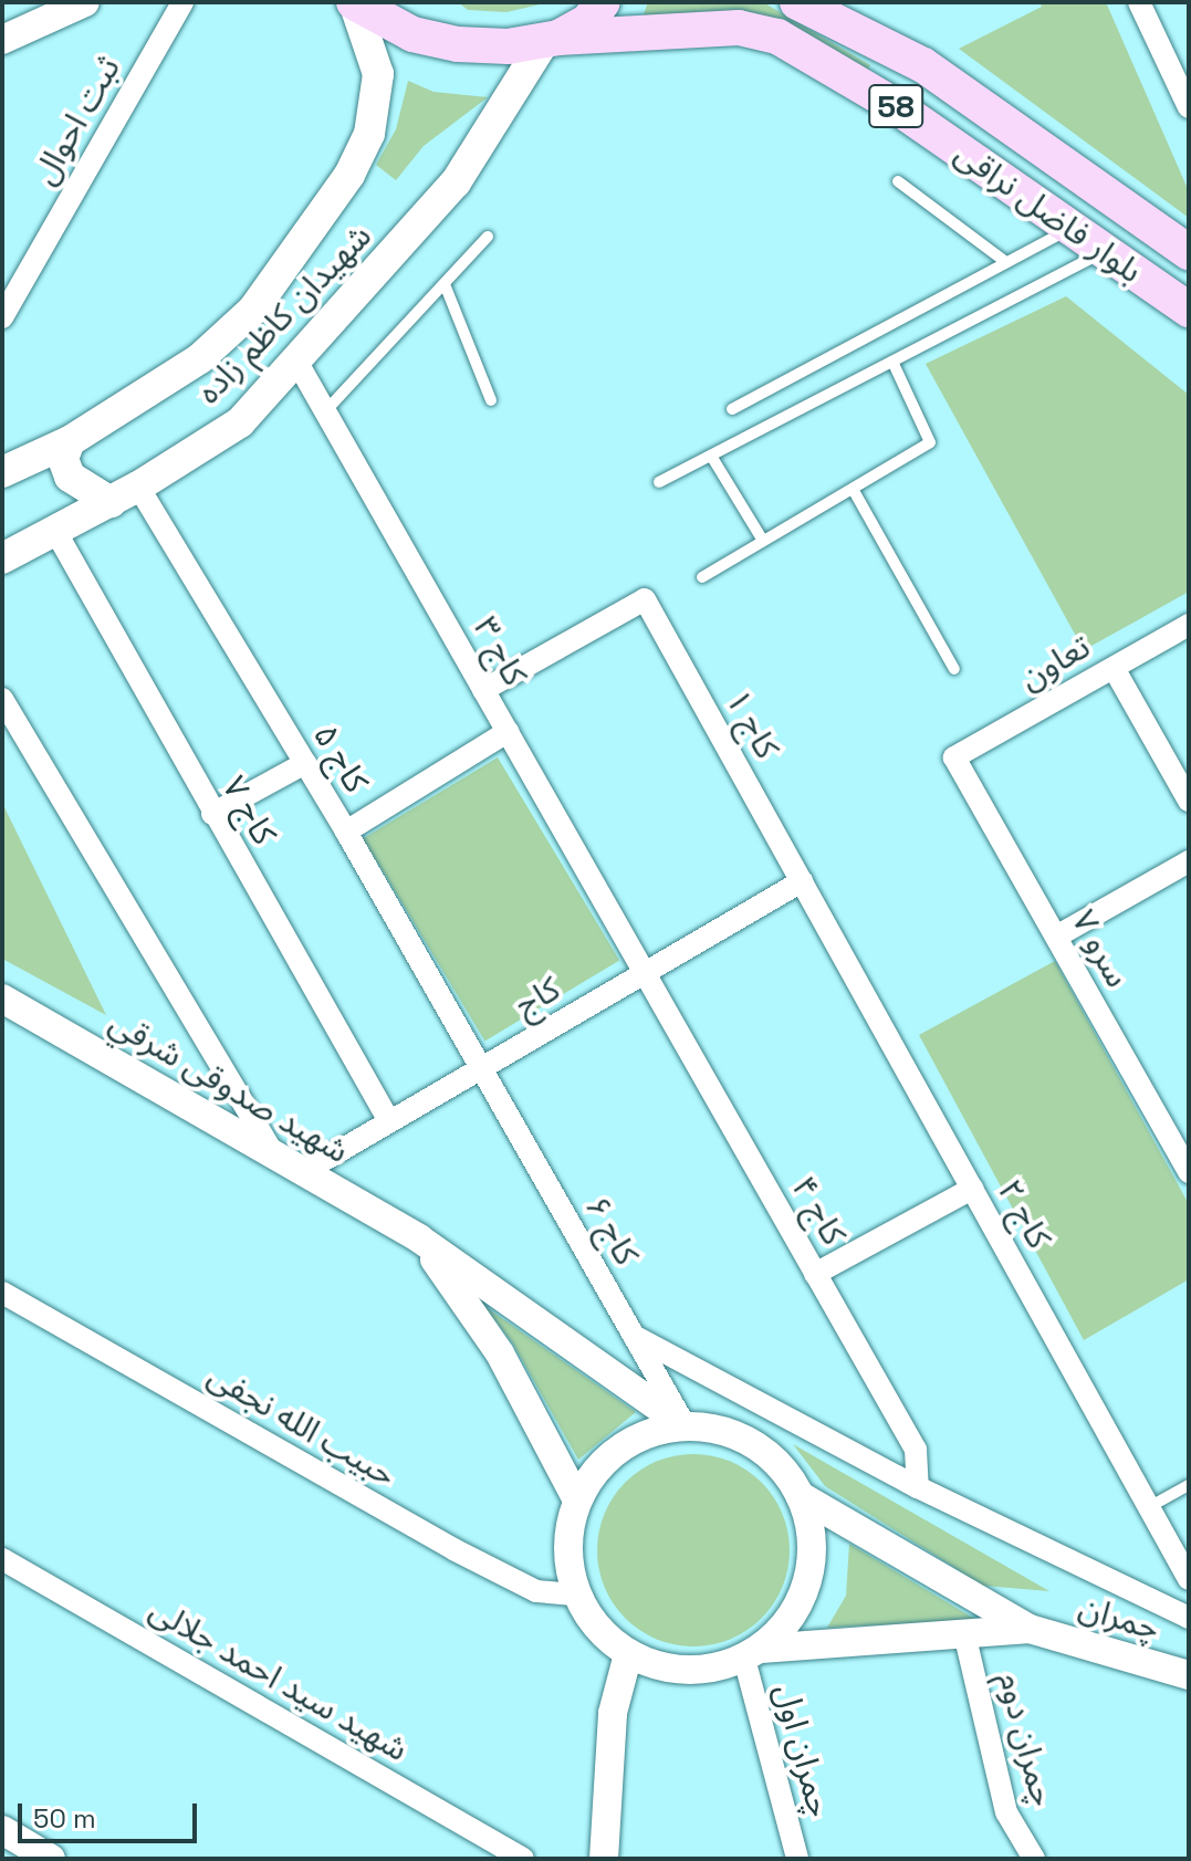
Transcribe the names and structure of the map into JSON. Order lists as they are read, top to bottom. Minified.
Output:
{"streets":{"main road":["58","بلوار فاضل نراقی","شهیدان کاظم زاده"],"street":["ثبت احوال","کاج ۳","تعاون","کاج ۱","کاج ۵","کاج ۷","سرو ۷","کاج","شهید صدوقی شرقي","کاج ۴","کاج ۲","کاج ۶","حبیب الله نجفی","چمران","شهید سید احمد جلالی","چمران دوم","چمران اول"]},"crossings":[["بلوار فاضل نراقی","شهیدان کاظم زاده"],["شهیدان کاظم زاده","کاج ۳"],["شهیدان کاظم زاده","کاج ۵"],["شهیدان کاظم زاده","کاج ۷"],["کاج ۳","کاج ۱"],["کاج ۳","کاج"],["کاج ۳","کاج ۴"],["تعاون","سرو ۷"],["کاج ۱","کاج"],["کاج ۱","کاج ۲"],["کاج ۵","کاج"],["کاج ۵","کاج ۶"],["کاج ۷","کاج"],["کاج","شهید صدوقی شرقي"],["کاج","کاج ۴"],["کاج","کاج ۲"],["کاج","کاج ۶"],["شهید صدوقی شرقي","کاج ۶"],["شهید صدوقی شرقي","حبیب الله نجفی"],["شهید صدوقی شرقي","چمران اول"],["کاج ۶","حبیب الله نجفی"],["کاج ۶","چمران اول"],["حبیب الله نجفی","چمران اول"]],"scale_bar":"50 m"}
